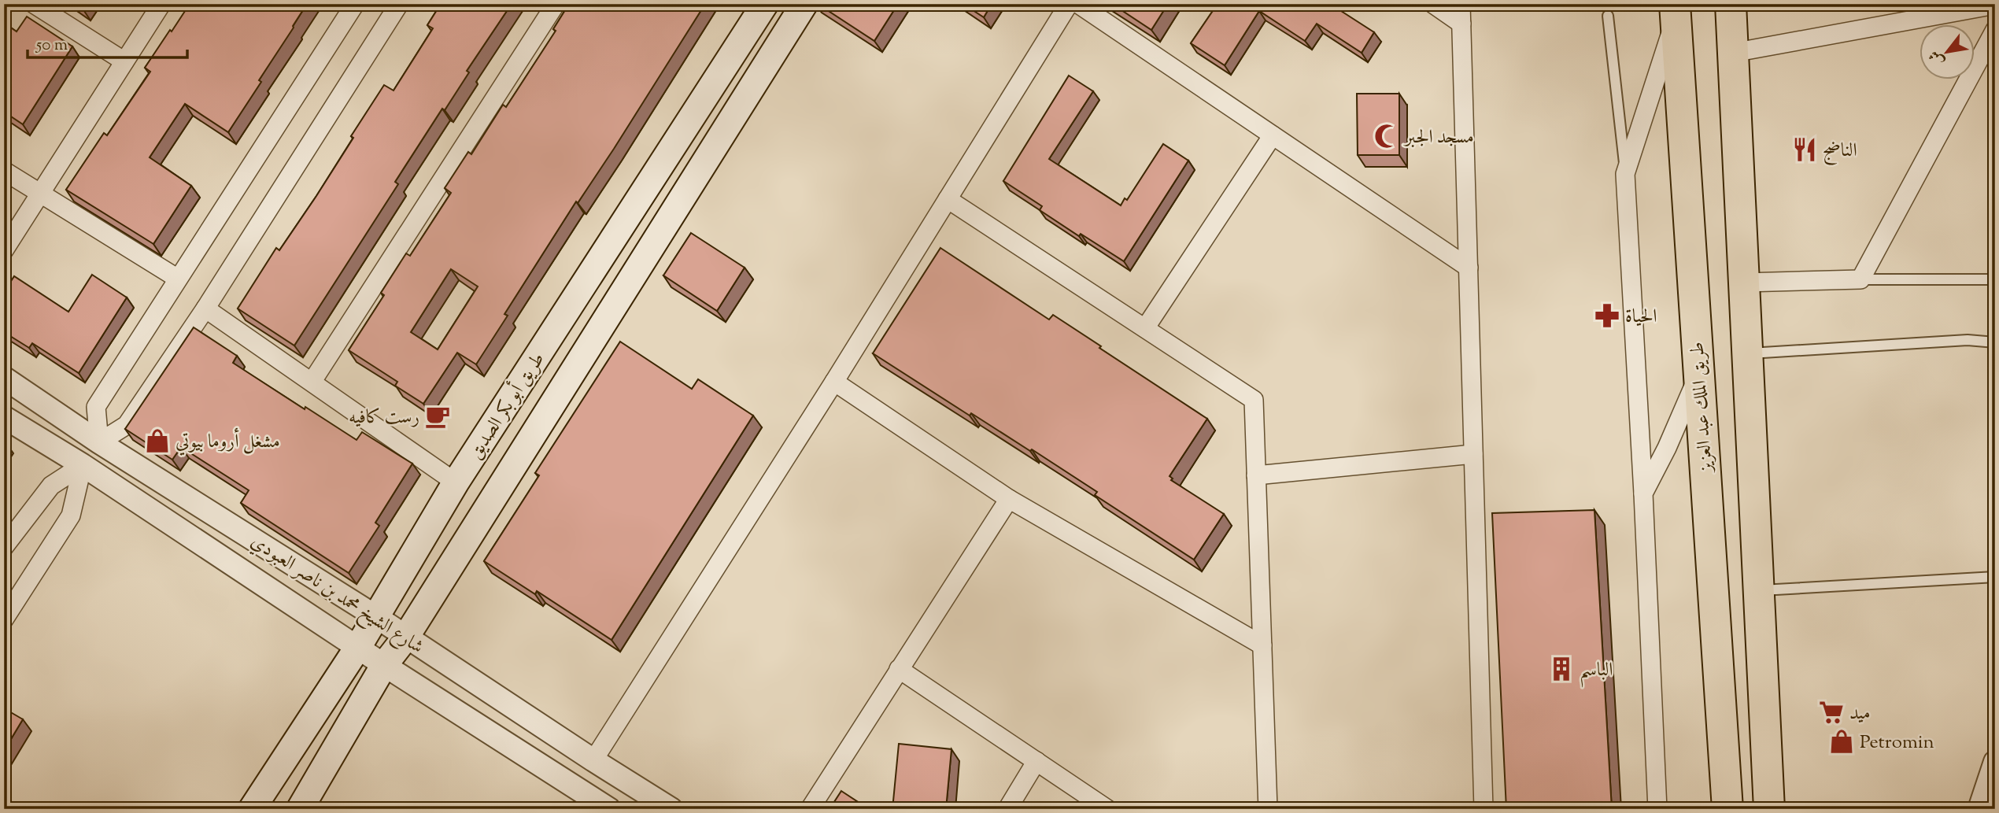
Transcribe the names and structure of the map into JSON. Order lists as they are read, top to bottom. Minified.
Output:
{"streets":{"highway":["طريق الملك عبد العزيز"],"main road":["طريق أبو بكر الصديق"],"street":["شارع الشيخ محمد بن ناصر العبودي"]},"crossings":[["طريق أبو بكر الصديق","شارع الشيخ محمد بن ناصر العبودي"]],"places":{"mosque":["مسجد الجبر"],"restaurant":["الناضج"],"pharmacy":["الحياة"],"cafe":["رست كافيه"],"shop":["مشغل أروما بيوتي","Petromin"],"building":["الباسم"],"supermarket":["ميد"]},"scale_bar":"50 m","north":"bottom left"}
